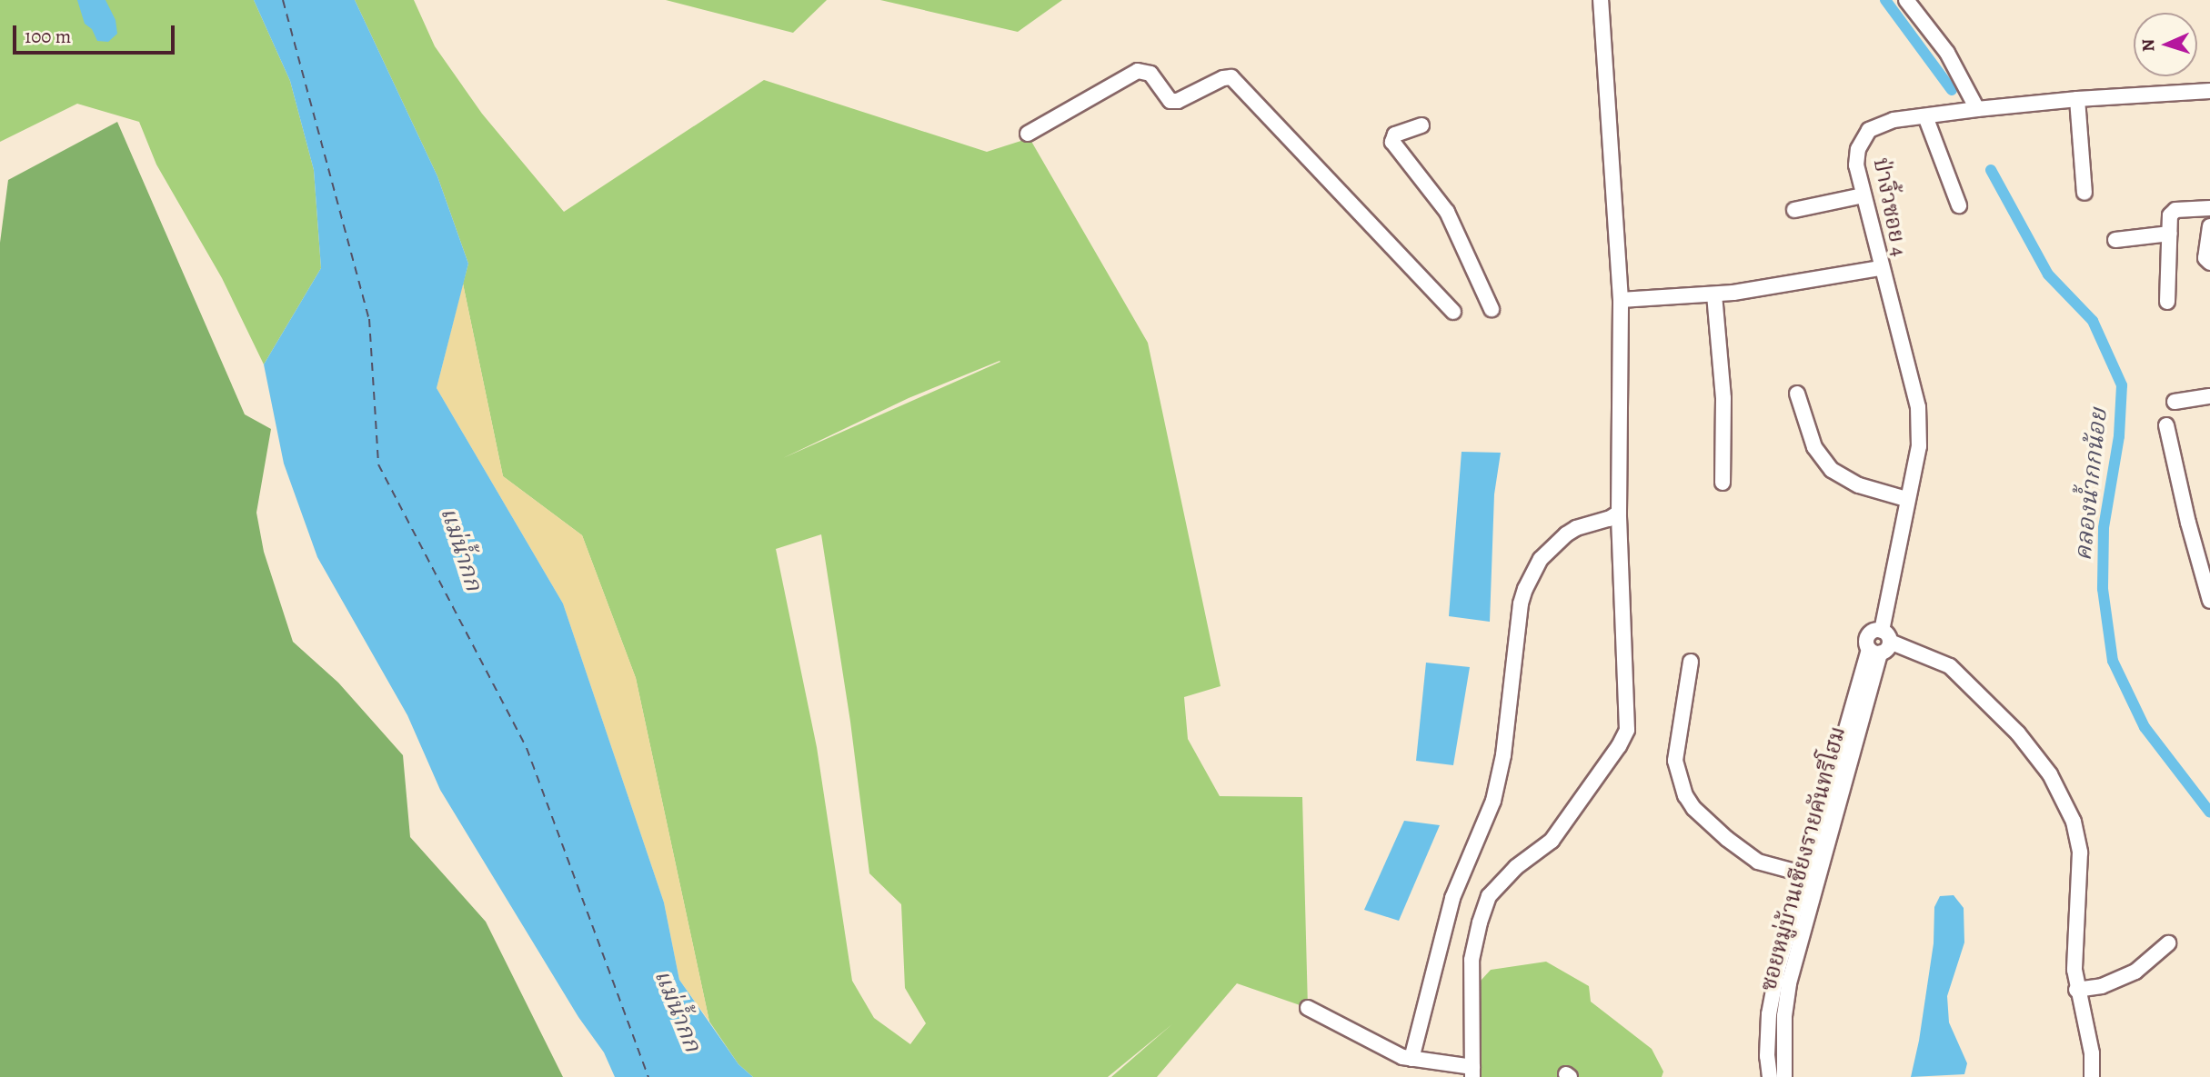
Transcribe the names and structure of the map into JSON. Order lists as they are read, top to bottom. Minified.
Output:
{"streets":{"street":["ป่างิ้วซอย 4","ซอยหมู่บ้านเชียงรายคันทรีโฮม"]},"crossings":[["ป่างิ้วซอย 4","ซอยหมู่บ้านเชียงรายคันทรีโฮม"]],"water":["คลองน้ำกกน้อย","แม่น้ำกก"],"scale_bar":"100 m","north":"left"}
